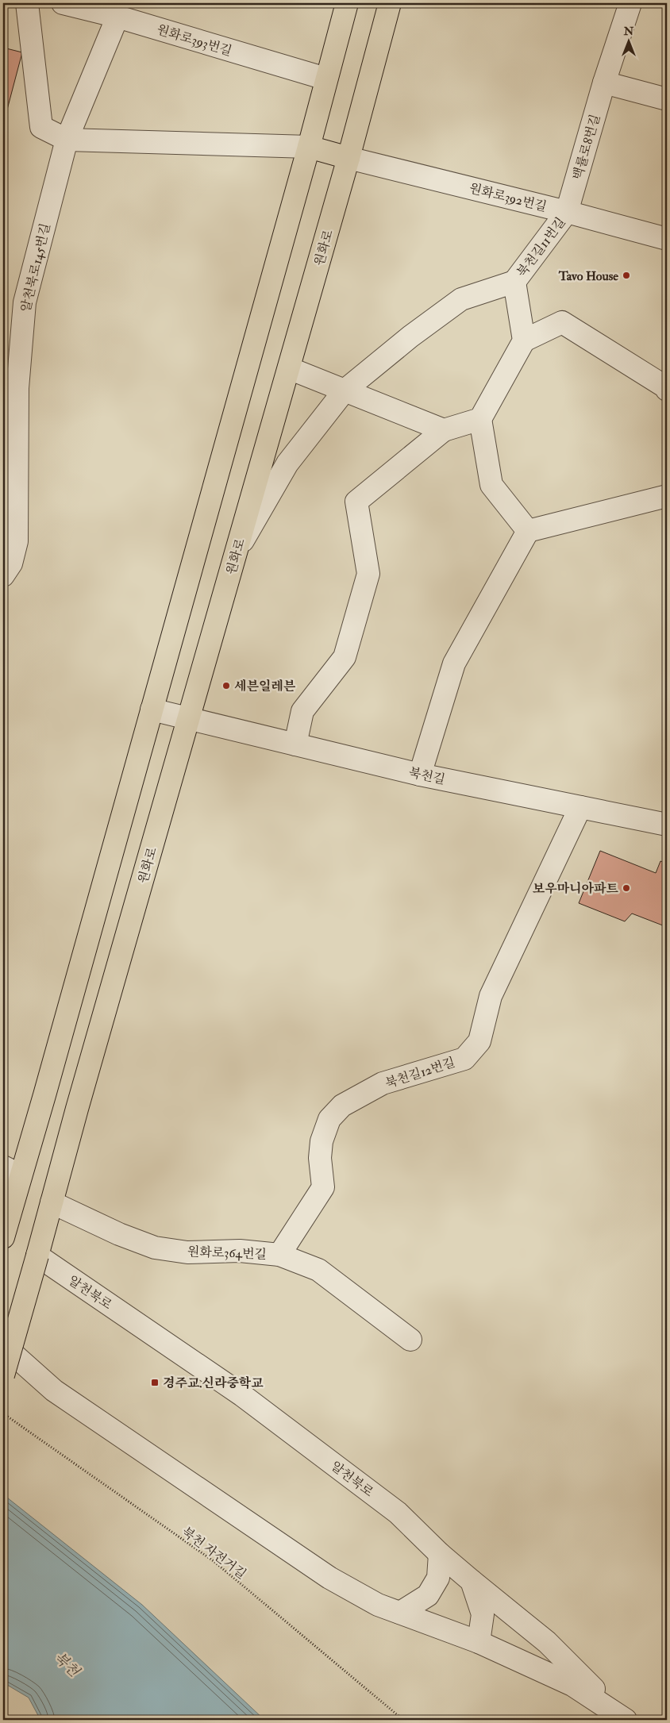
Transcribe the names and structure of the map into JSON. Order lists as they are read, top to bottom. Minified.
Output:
{"streets":{"main road":["원화로"],"street":["원화로393번길","백률로8번길","원화로392번길","북천길11번길","알천북로145번길","북천길","북천길12번길","원화로364번길","알천북로"],"path":["북천 자전거길"]},"crossings":[["원화로393번길","알천북로145번길"],["백률로8번길","원화로392번길"],["백률로8번길","북천길11번길"],["원화로392번길","북천길11번길"],["원화로392번길","원화로"],["원화로","북천길"],["원화로","원화로364번길"],["원화로","알천북로"],["북천길","북천길12번길"],["북천길12번길","원화로364번길"]],"water":["북천"],"places":{"other":["Tavo House","세븐일레븐","보우마니아파트"],"transit":["경주교.신라중학교"]},"north":"top"}
